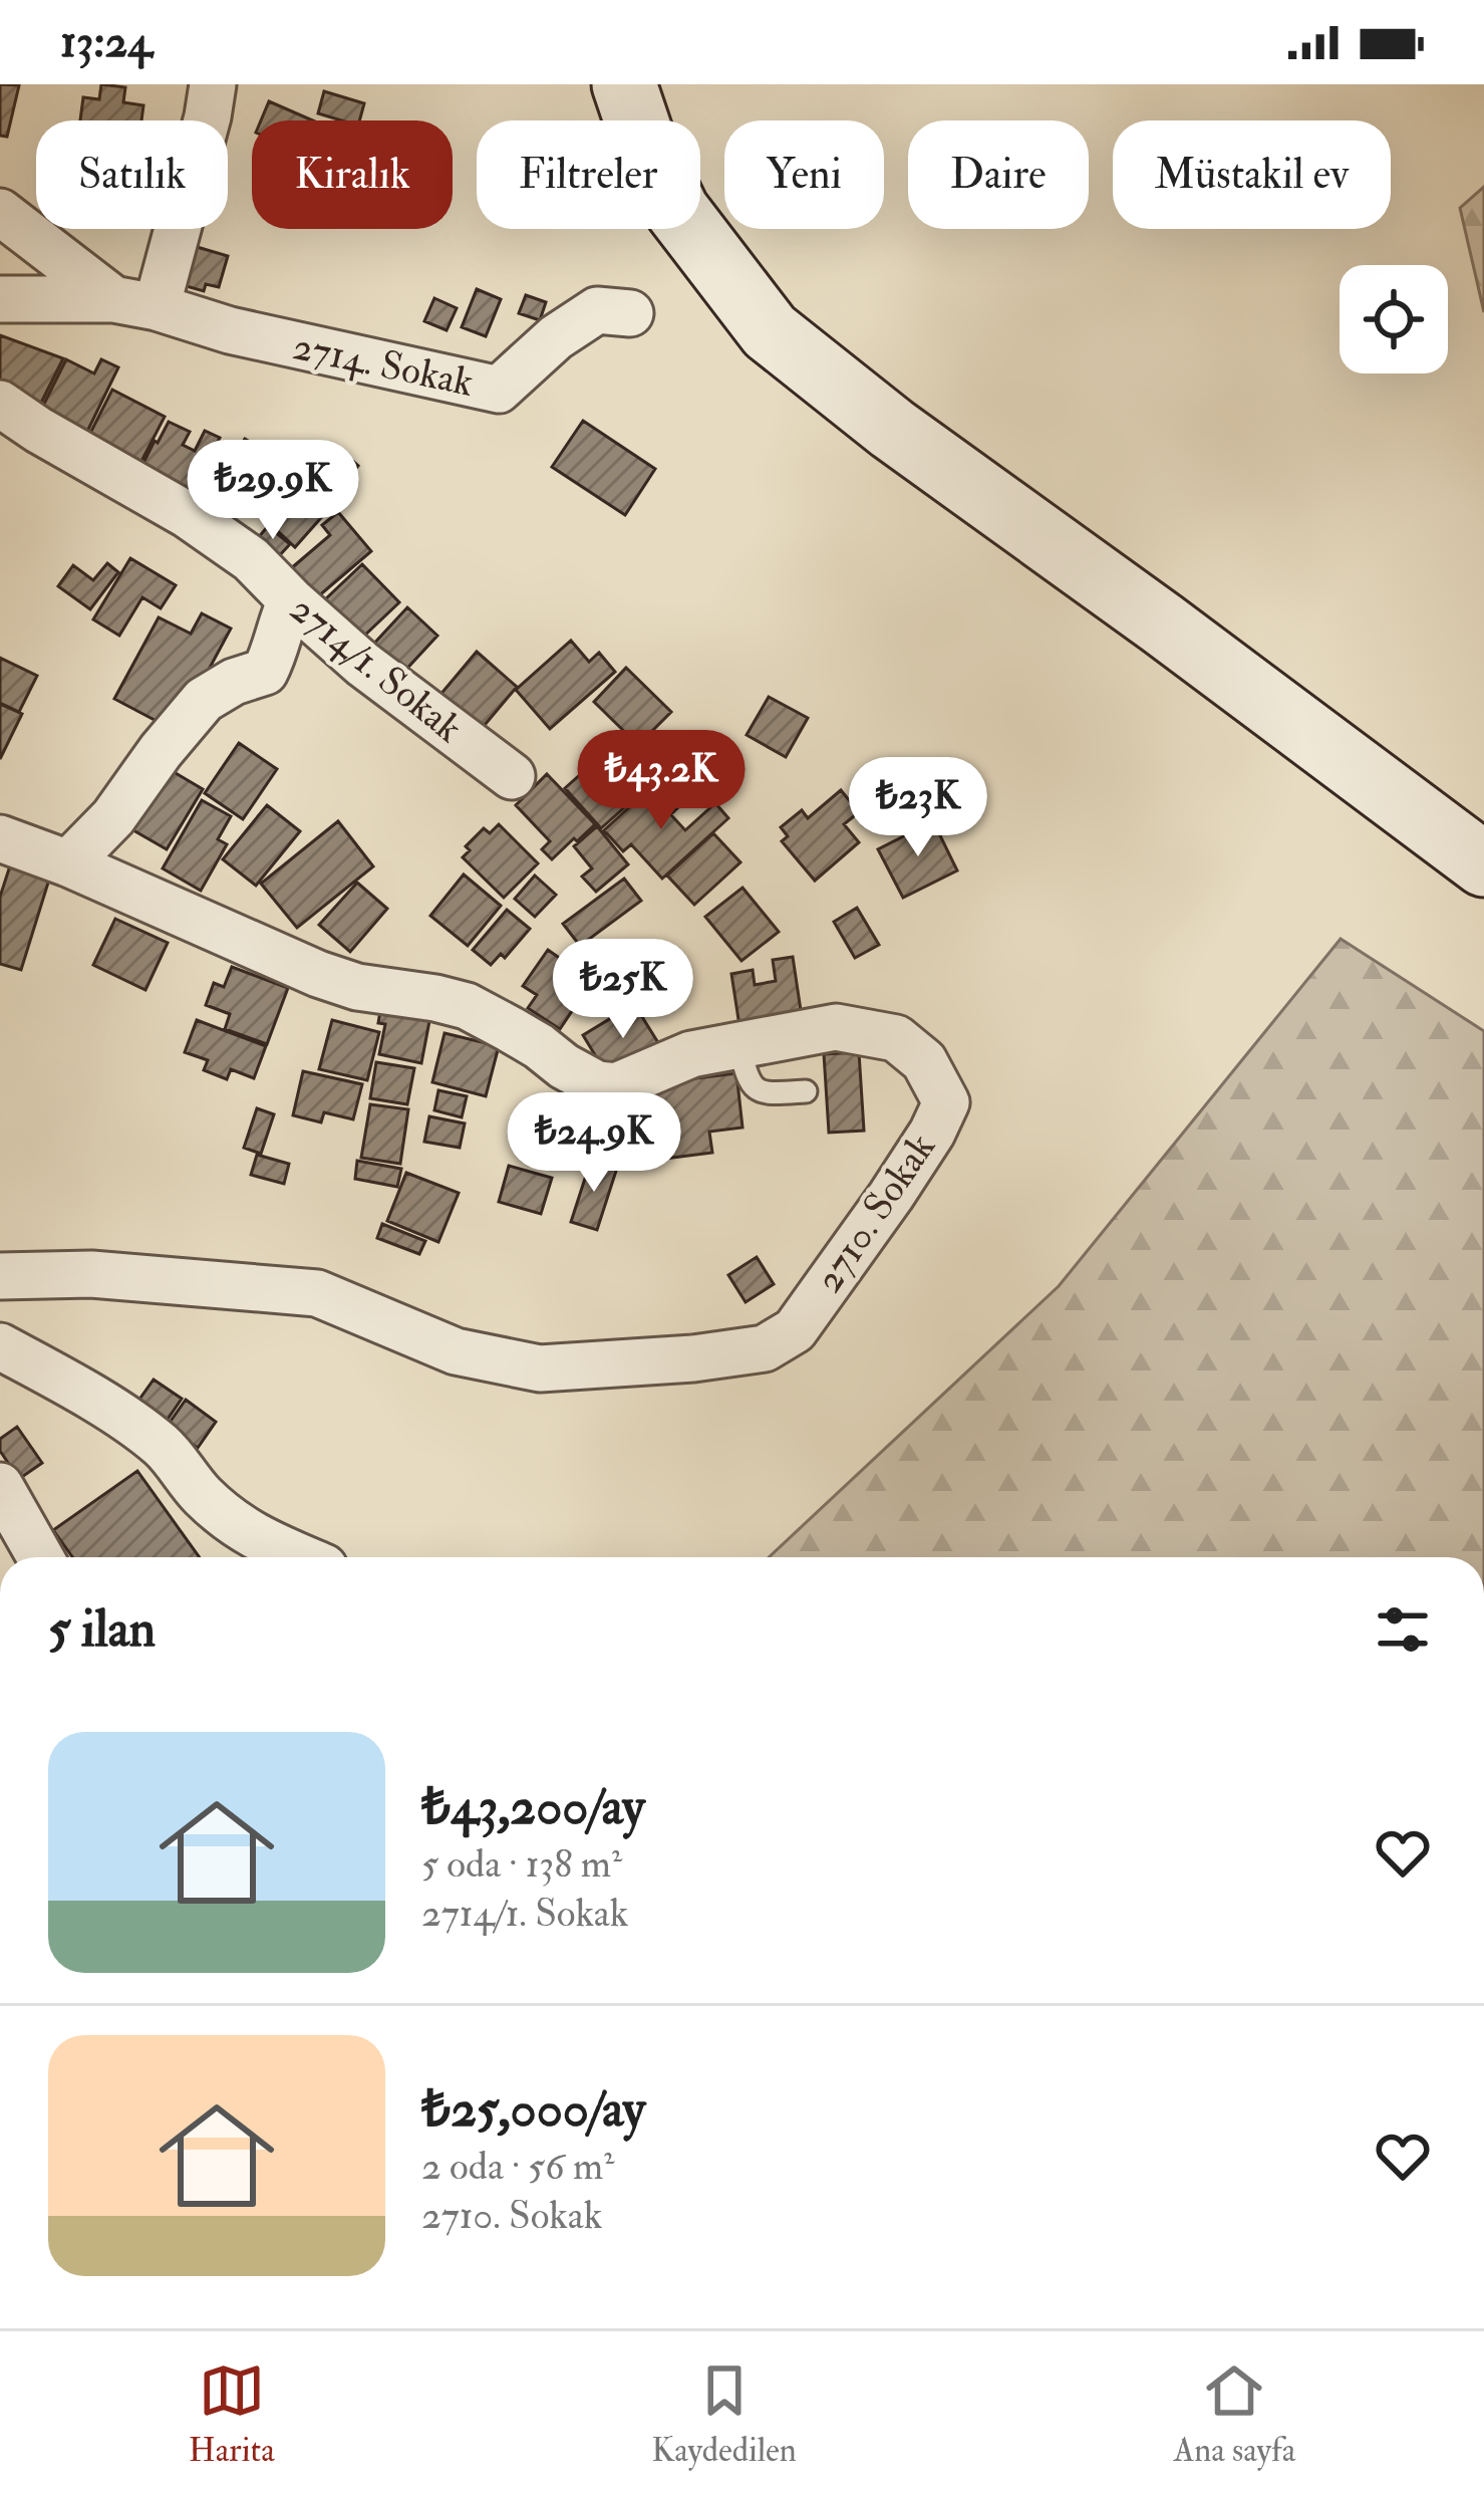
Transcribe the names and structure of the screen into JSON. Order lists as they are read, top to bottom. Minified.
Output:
{"streets":{"street":["2714. Sokak","2714/1. Sokak","2710. Sokak"]},"page":{"status":"13:24","chip":["Satılık","Kiralık","Filtreler","Yeni","Daire","Müstakil ev"],"price":["₺29.9K","₺43.2K","₺23K","₺25K","₺24.9K"],"heading":"5 ilan","list":[{"name":"₺43,200/ay","note":"5 oda · 138 m² · 2714/1. Sokak"},{"name":"₺25,000/ay","note":"2 oda · 56 m² · 2710. Sokak"}],"tabs":["Harita","Kaydedilen","Ana sayfa"]}}
